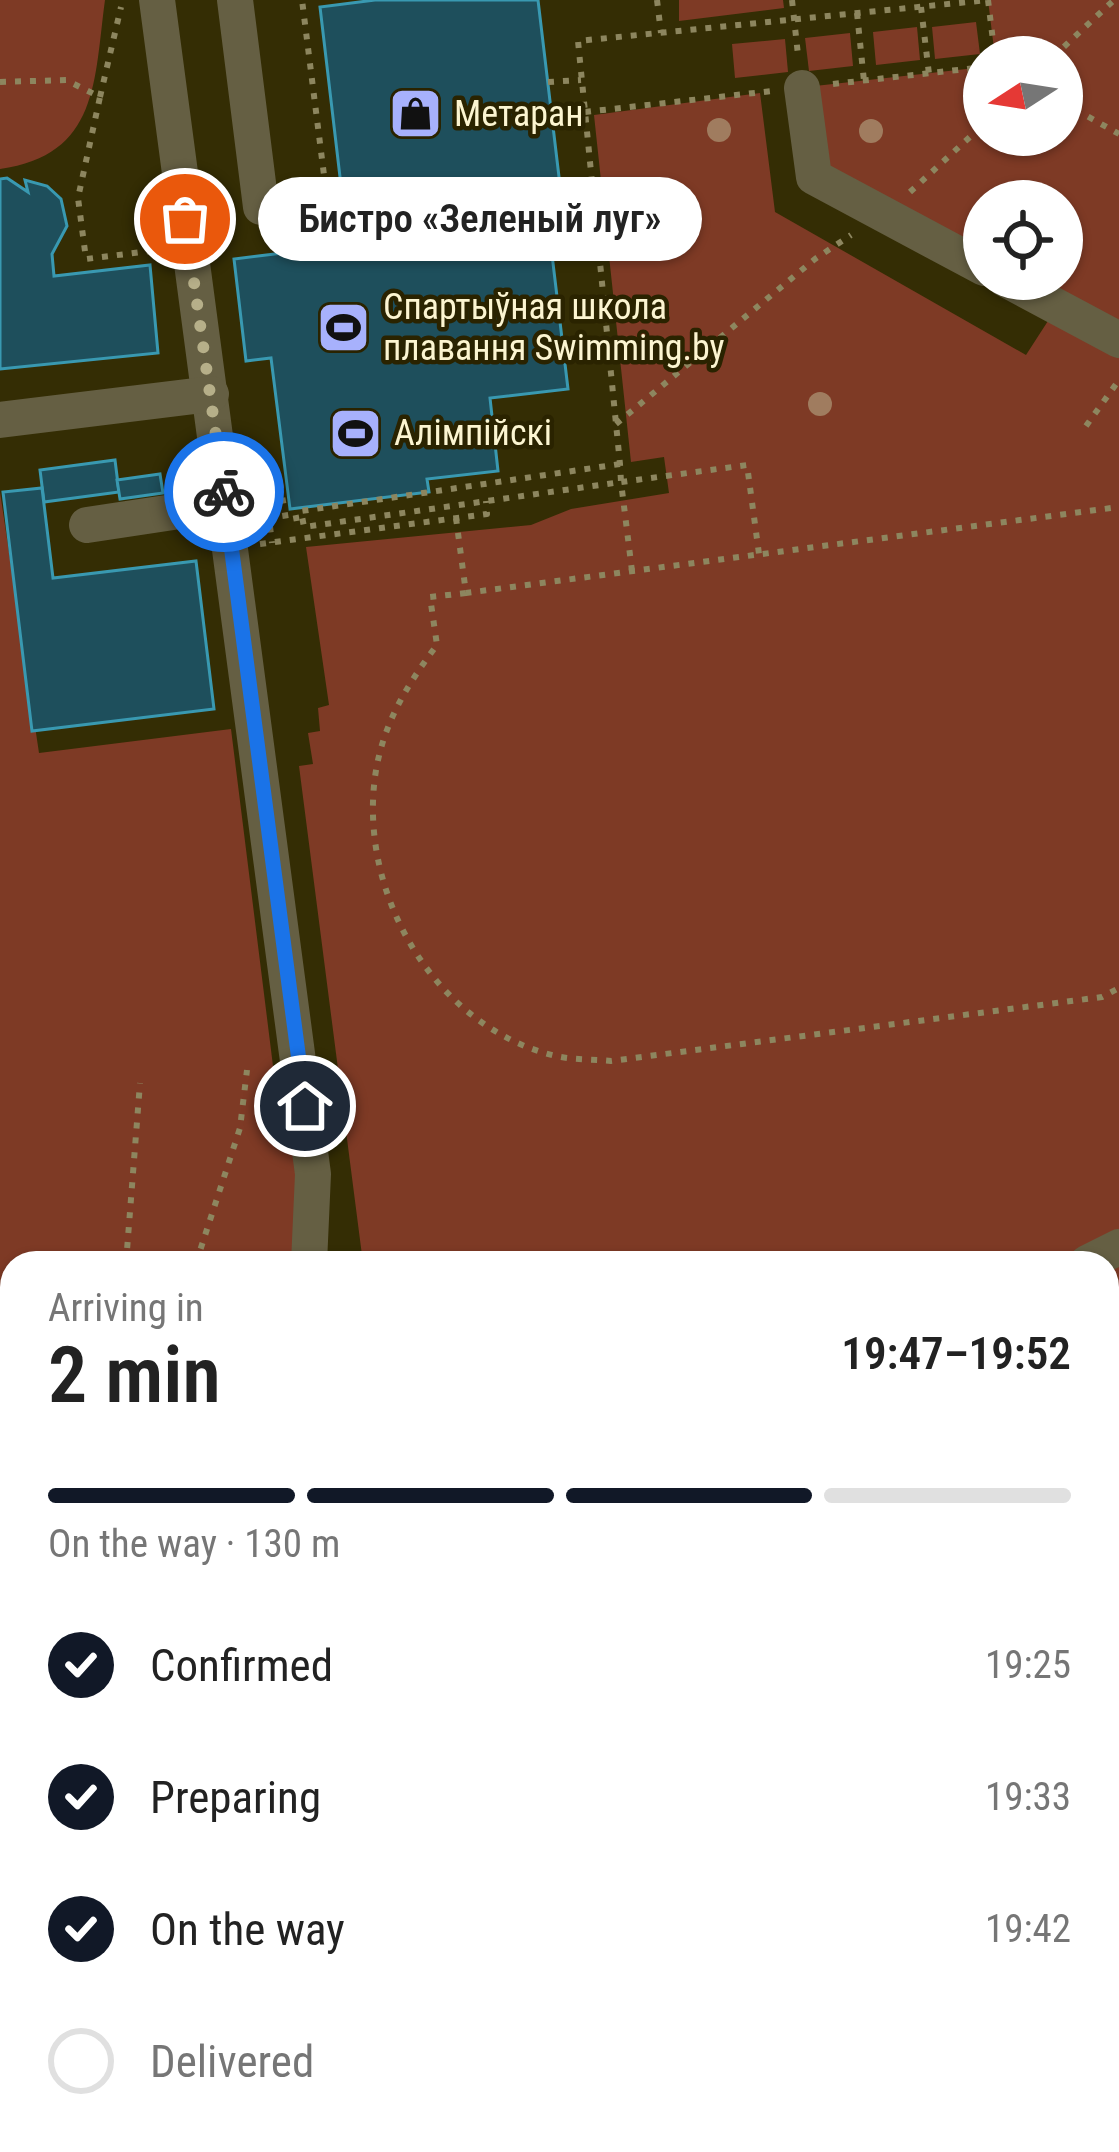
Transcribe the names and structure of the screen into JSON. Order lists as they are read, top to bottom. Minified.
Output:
{"places":{"shop":["Метаран"],"other":["Бистро «Зеленый луг»"],"sports":["Спартыўная школа плавання Swimming.by","Алімпійскі"]},"north":"left","page":{"bubble":"Бистро «Зеленый луг»","heading":["2 min","Arriving in","19:47–19:52"],"bar":"On the way · 130 m","list":[["Confirmed","19:25"],["Preparing","19:33"],["On the way","19:42"],"Delivered"]}}
